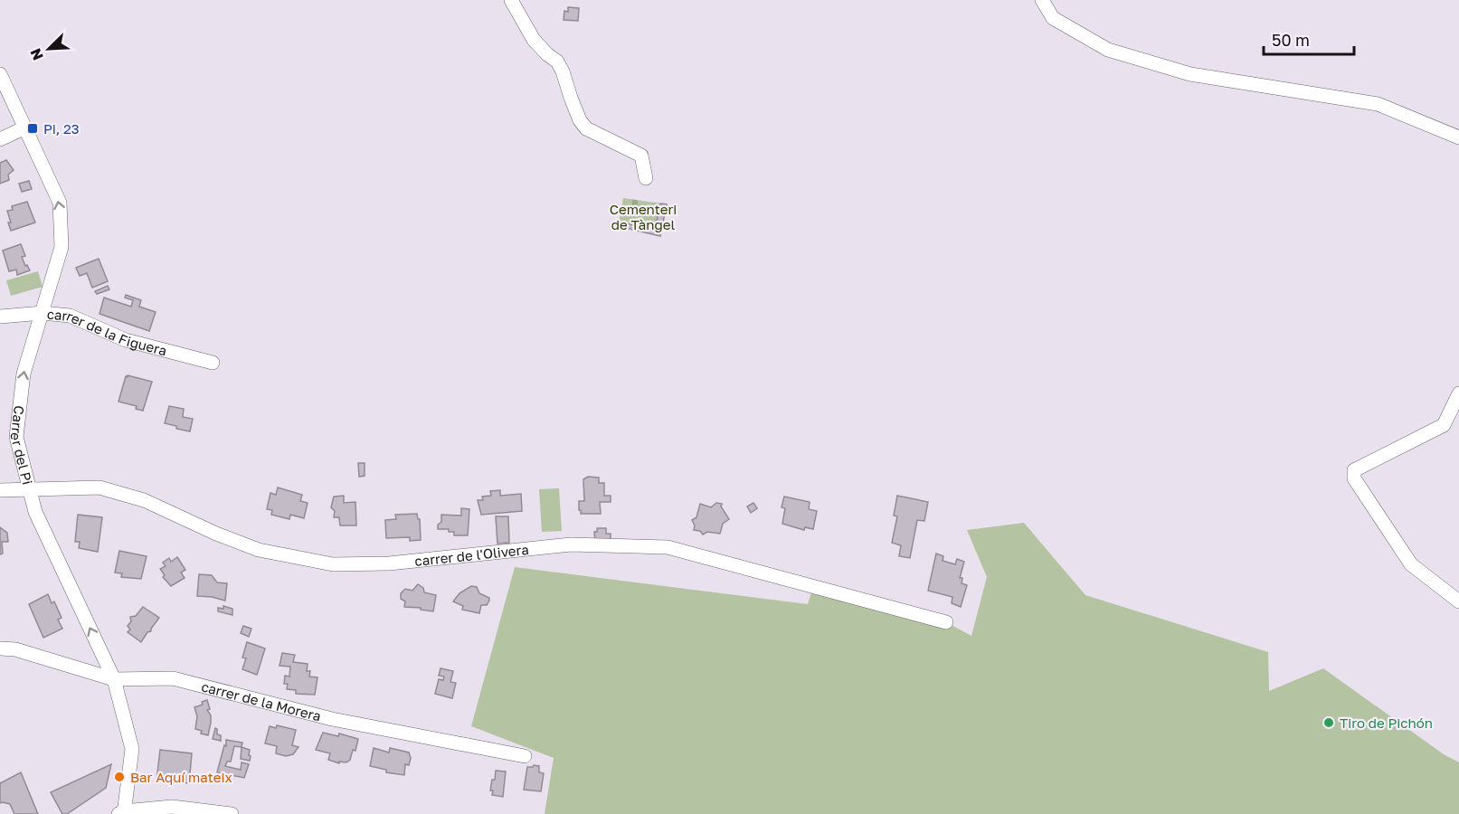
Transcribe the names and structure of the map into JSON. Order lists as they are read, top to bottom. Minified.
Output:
{"streets":{"street":["carrer de la Figuera","Carrer del Pi","carrer de l'Olivera","carrer de la Morera"]},"crossings":[["carrer de la Figuera","Carrer del Pi"],["Carrer del Pi","carrer de l'Olivera"],["Carrer del Pi","carrer de la Morera"]],"one_way":["Carrer del Pi"],"parks":["Cementeri de Tàngel"],"places":{"transit":["Pi, 23"],"other":["Tiro de Pichón","Bar Aquí mateix"]},"scale_bar":"50 m","north":"bottom left"}
